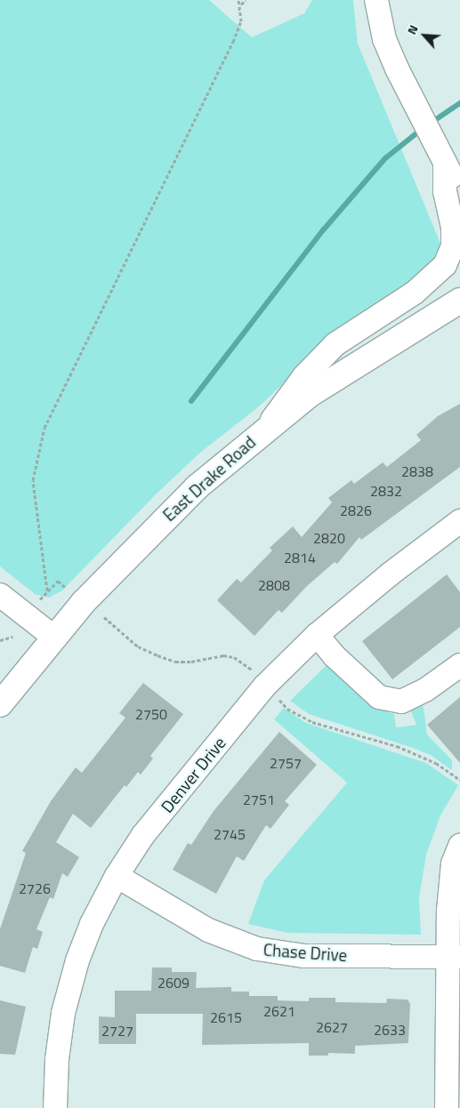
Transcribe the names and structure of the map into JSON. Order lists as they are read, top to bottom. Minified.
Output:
{"streets":{"main road":["East Drake Road"],"street":["Denver Drive","Chase Drive"]},"crossings":[["Denver Drive","Chase Drive"]],"house_numbers":["2838","2832","2826","2820","2814","2808","2750","2757","2751","2745","2726","2609","2621","2615","2627","2633","2727"],"north":"top left"}
